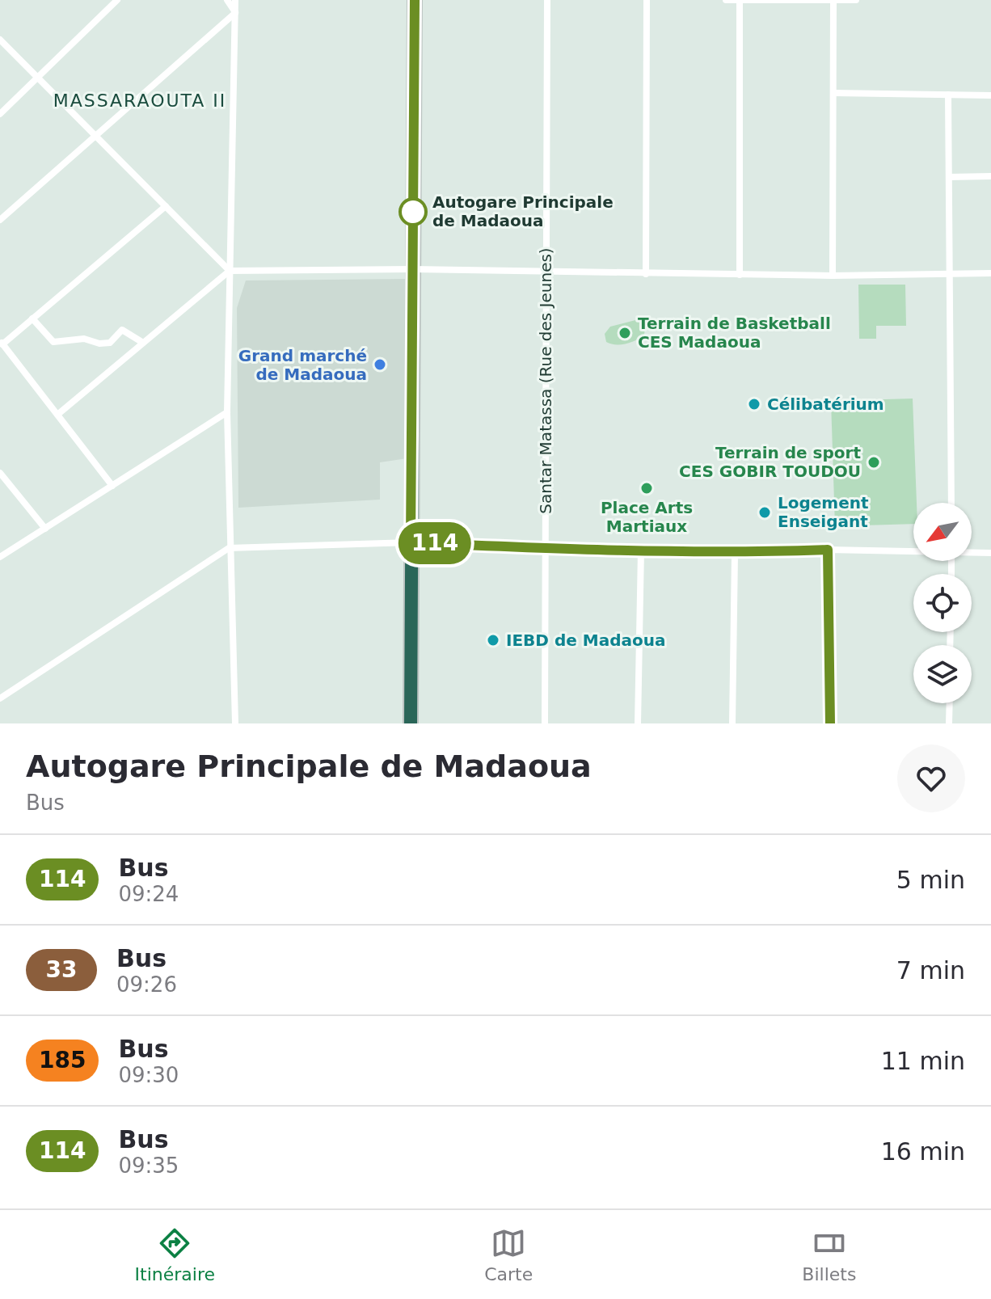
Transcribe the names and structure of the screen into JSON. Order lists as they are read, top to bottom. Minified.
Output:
{"streets":{"street":["Santar Matassa (Rue des Jeunes)"]},"districts":["MASSARAOUTA II"],"places":["Autogare Principale de Madaoua","Terrain de Basketball CES Madaoua","Grand marché de Madaoua","Célibatérium","Terrain de sport CES GOBIR TOUDOU","Place Arts Martiaux","Logement Enseigant","IEBD de Madaoua"],"lines":["bus line 114"],"north":"bottom left","page":{"on_map":"114","heading":["Autogare Principale de Madaoua","Bus"],"list":[{"mark":"114","name":"Bus","note":"09:24","value":"5 min"},{"mark":"33","name":"Bus","note":"09:26","value":"7 min"},{"mark":"185","name":"Bus","note":"09:30","value":"11 min"},{"mark":"114","name":"Bus","note":"09:35","value":"16 min"}],"tabs":["Itinéraire","Carte","Billets"]}}
